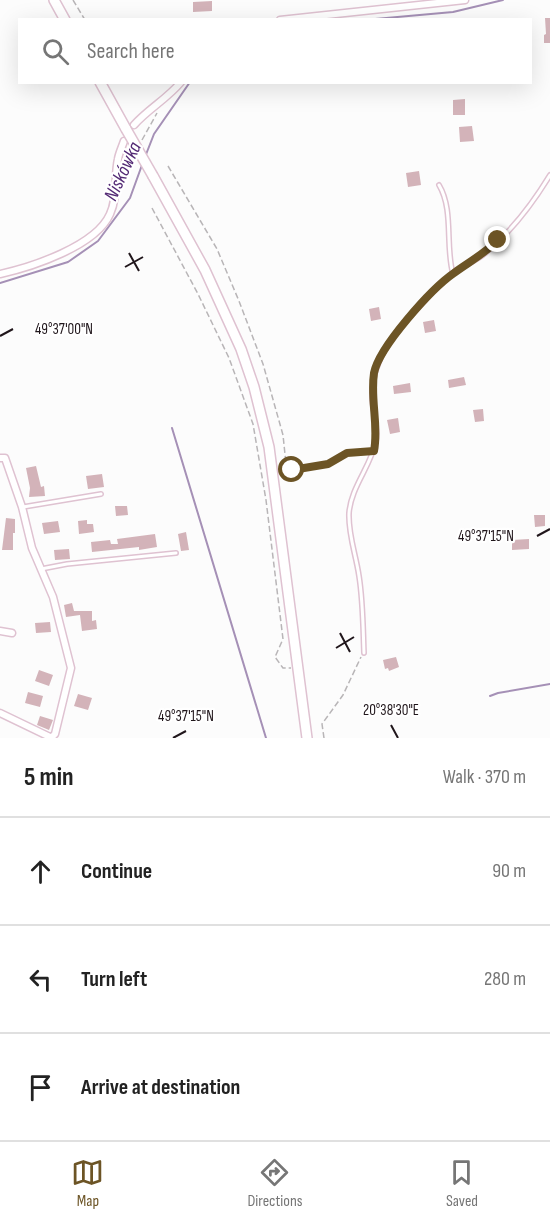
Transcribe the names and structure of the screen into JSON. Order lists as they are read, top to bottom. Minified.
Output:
{"water":["Niskówka"],"page":{"search":"Search here","heading":["5 min","Walk · 370 m"],"list":[["Continue","90 m"],["Turn left","280 m"],"Arrive at destination"],"nav":["Map","Directions","Saved"]},"coordinates":["49°37'00\"N","49°37'15\"N","20°38'30\"E"]}
